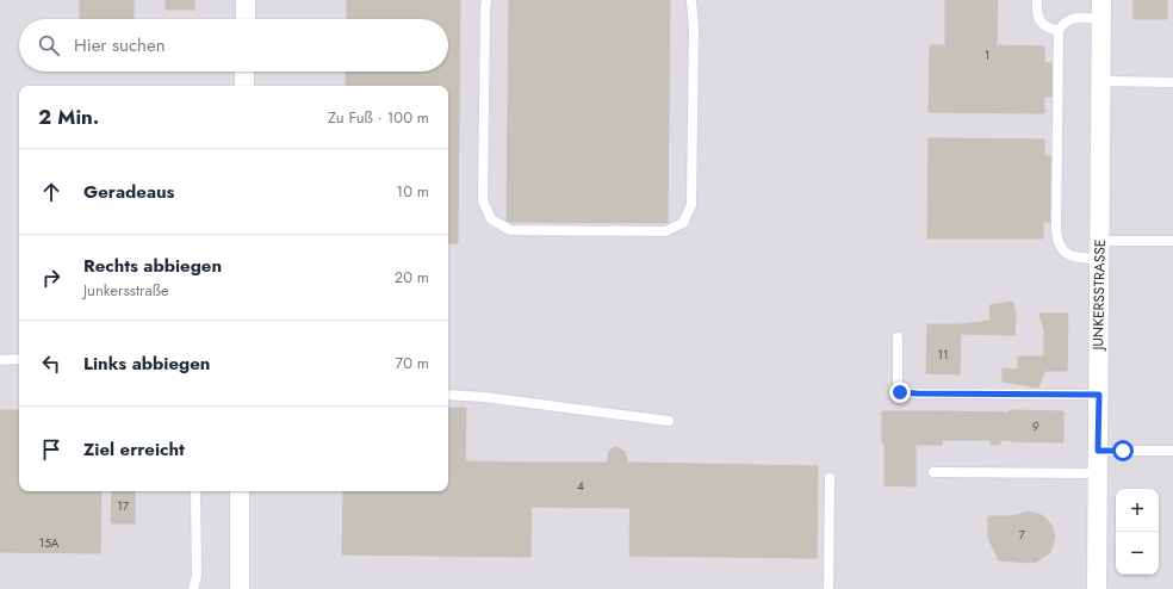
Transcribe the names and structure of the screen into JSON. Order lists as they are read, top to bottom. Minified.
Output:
{"streets":{"street":["JUNKERSSTRASSE"]},"house_numbers":["1","11","9","4","17","7","15A"],"page":{"search":"Hier suchen","heading":["2 Min.","Zu Fuß · 100 m"],"list":[["Geradeaus","10 m"],["Rechts abbiegen","Junkersstraße","20 m"],["Links abbiegen","70 m"],"Ziel erreicht"],"map_buttons":["+","−"]}}
